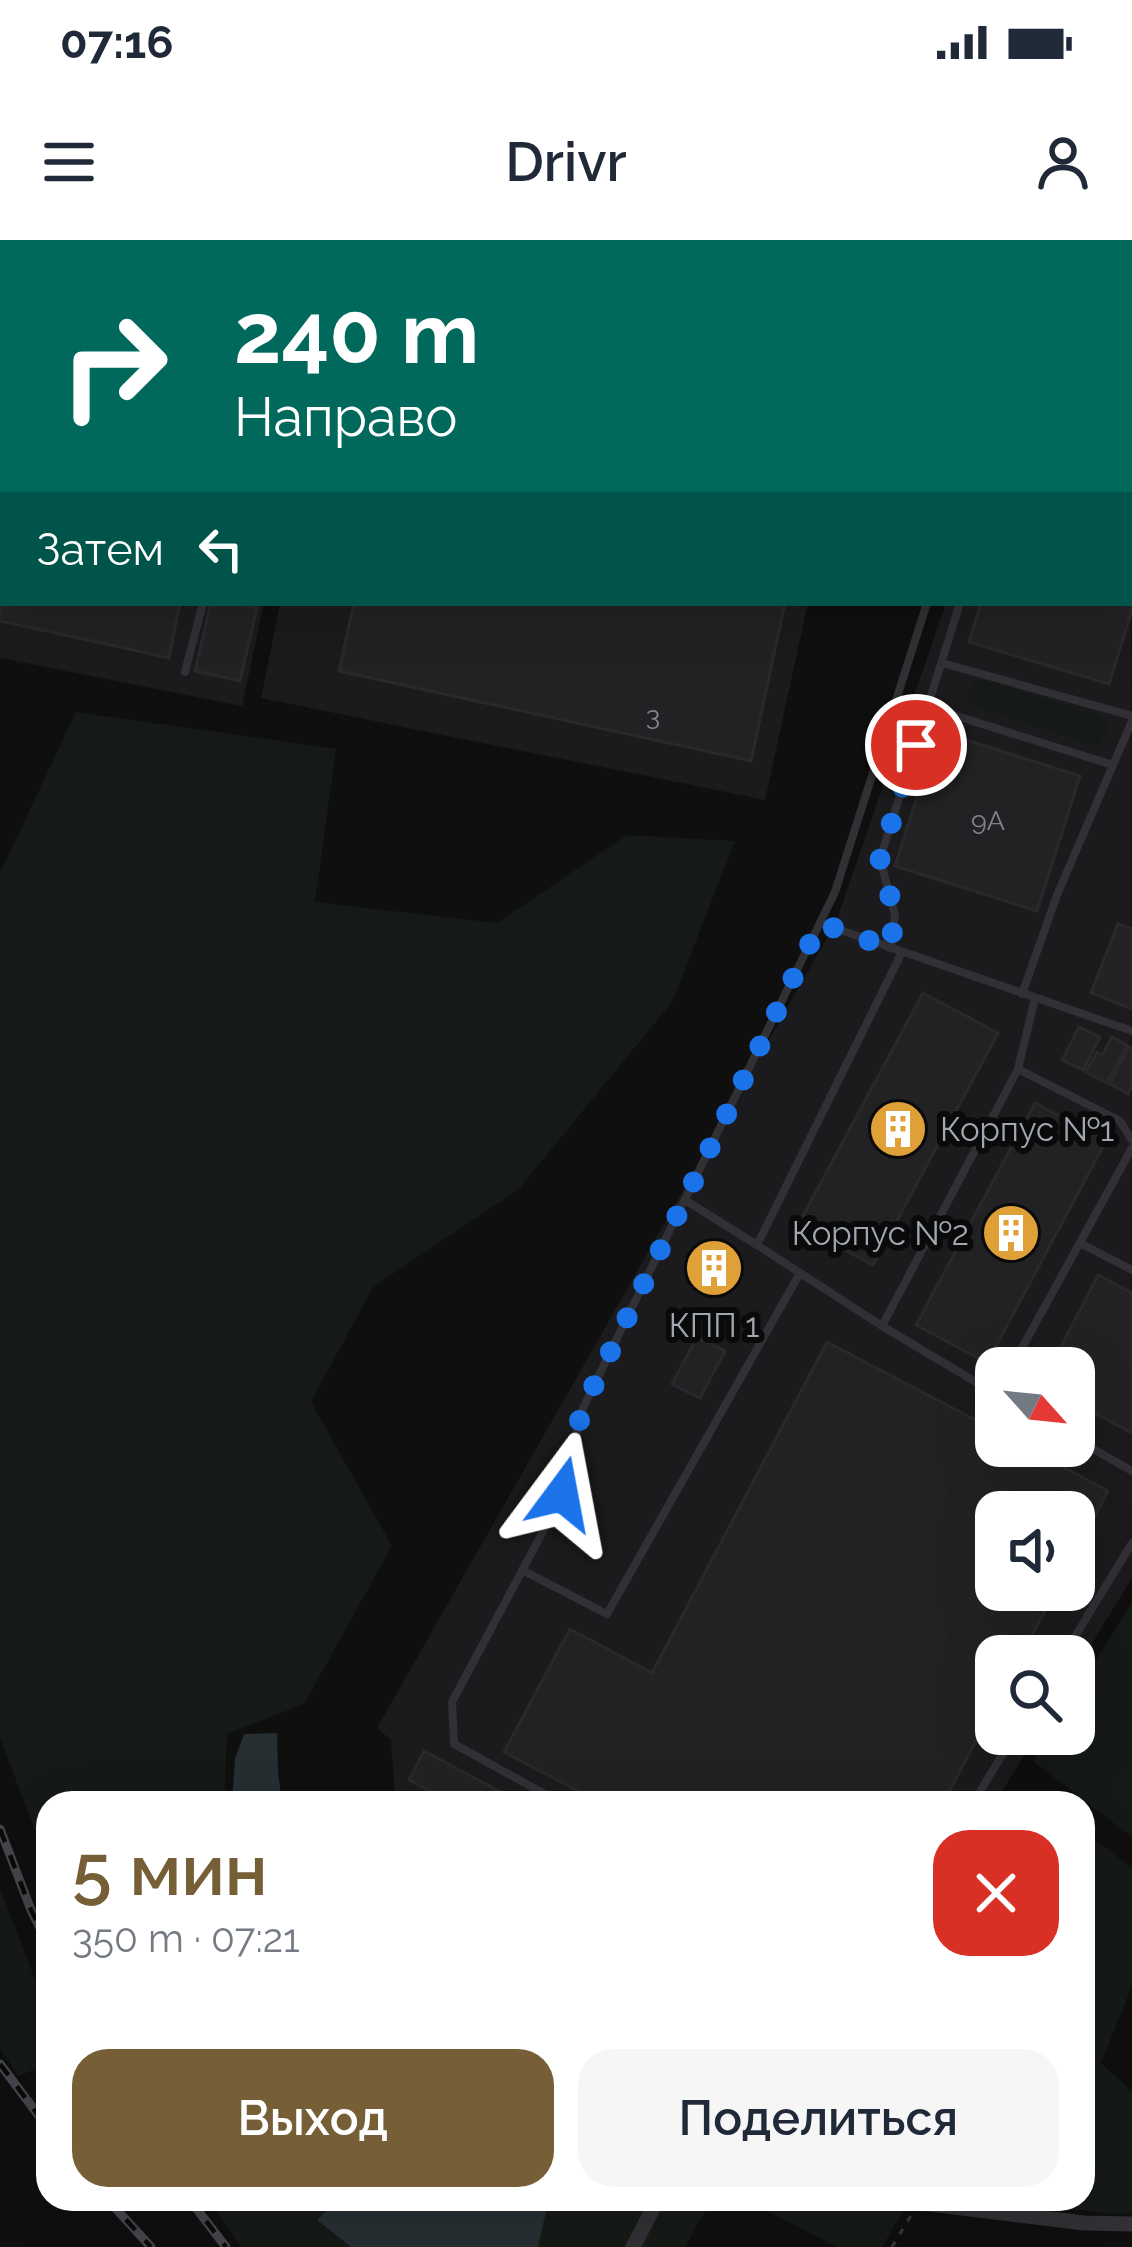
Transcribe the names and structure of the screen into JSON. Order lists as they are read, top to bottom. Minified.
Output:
{"places":{"building":["Корпус №1","Корпус №2","КПП 1"]},"house_numbers":["3","9А"],"north":"bottom right","page":{"status":"07:16","header":"Drivr","turn":["240 m","Направо"],"then":"Затем","heading":["5 мин","350 m · 07:21"],"buttons":["Выход","Поделиться"]}}
